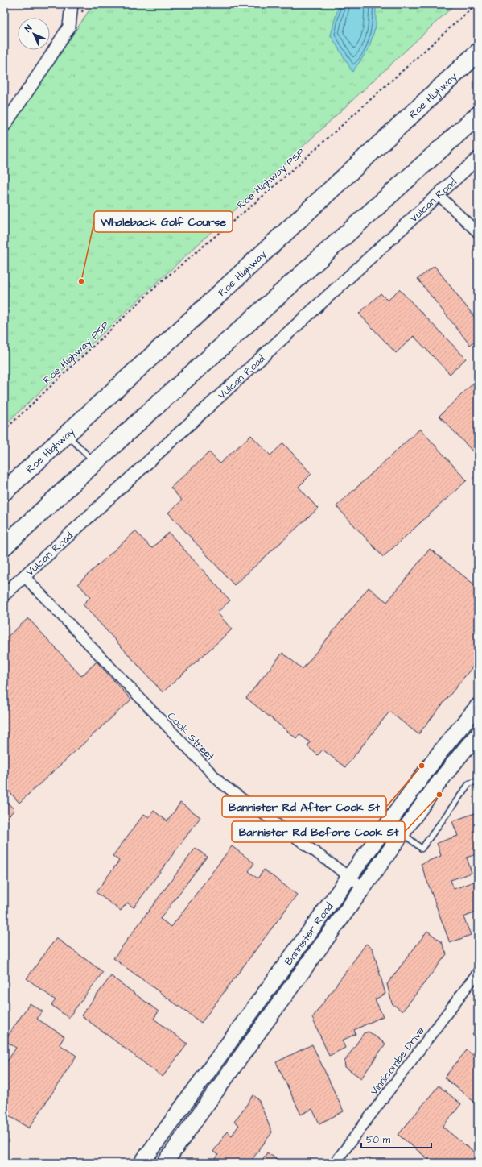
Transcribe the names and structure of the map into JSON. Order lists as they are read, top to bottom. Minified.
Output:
{"streets":{"highway":["Roe Highway"],"main road":["Bannister Road"],"street":["Vulcan Road","Cook Street","Vinnicombe Drive"],"path":["Roe Highway PSP"]},"crossings":[["Vulcan Road","Cook Street"],["Cook Street","Bannister Road"]],"places":["Whaleback Golf Course","Bannister Rd After Cook St","Bannister Rd Before Cook St"],"scale_bar":"50 m","north":"top left"}
